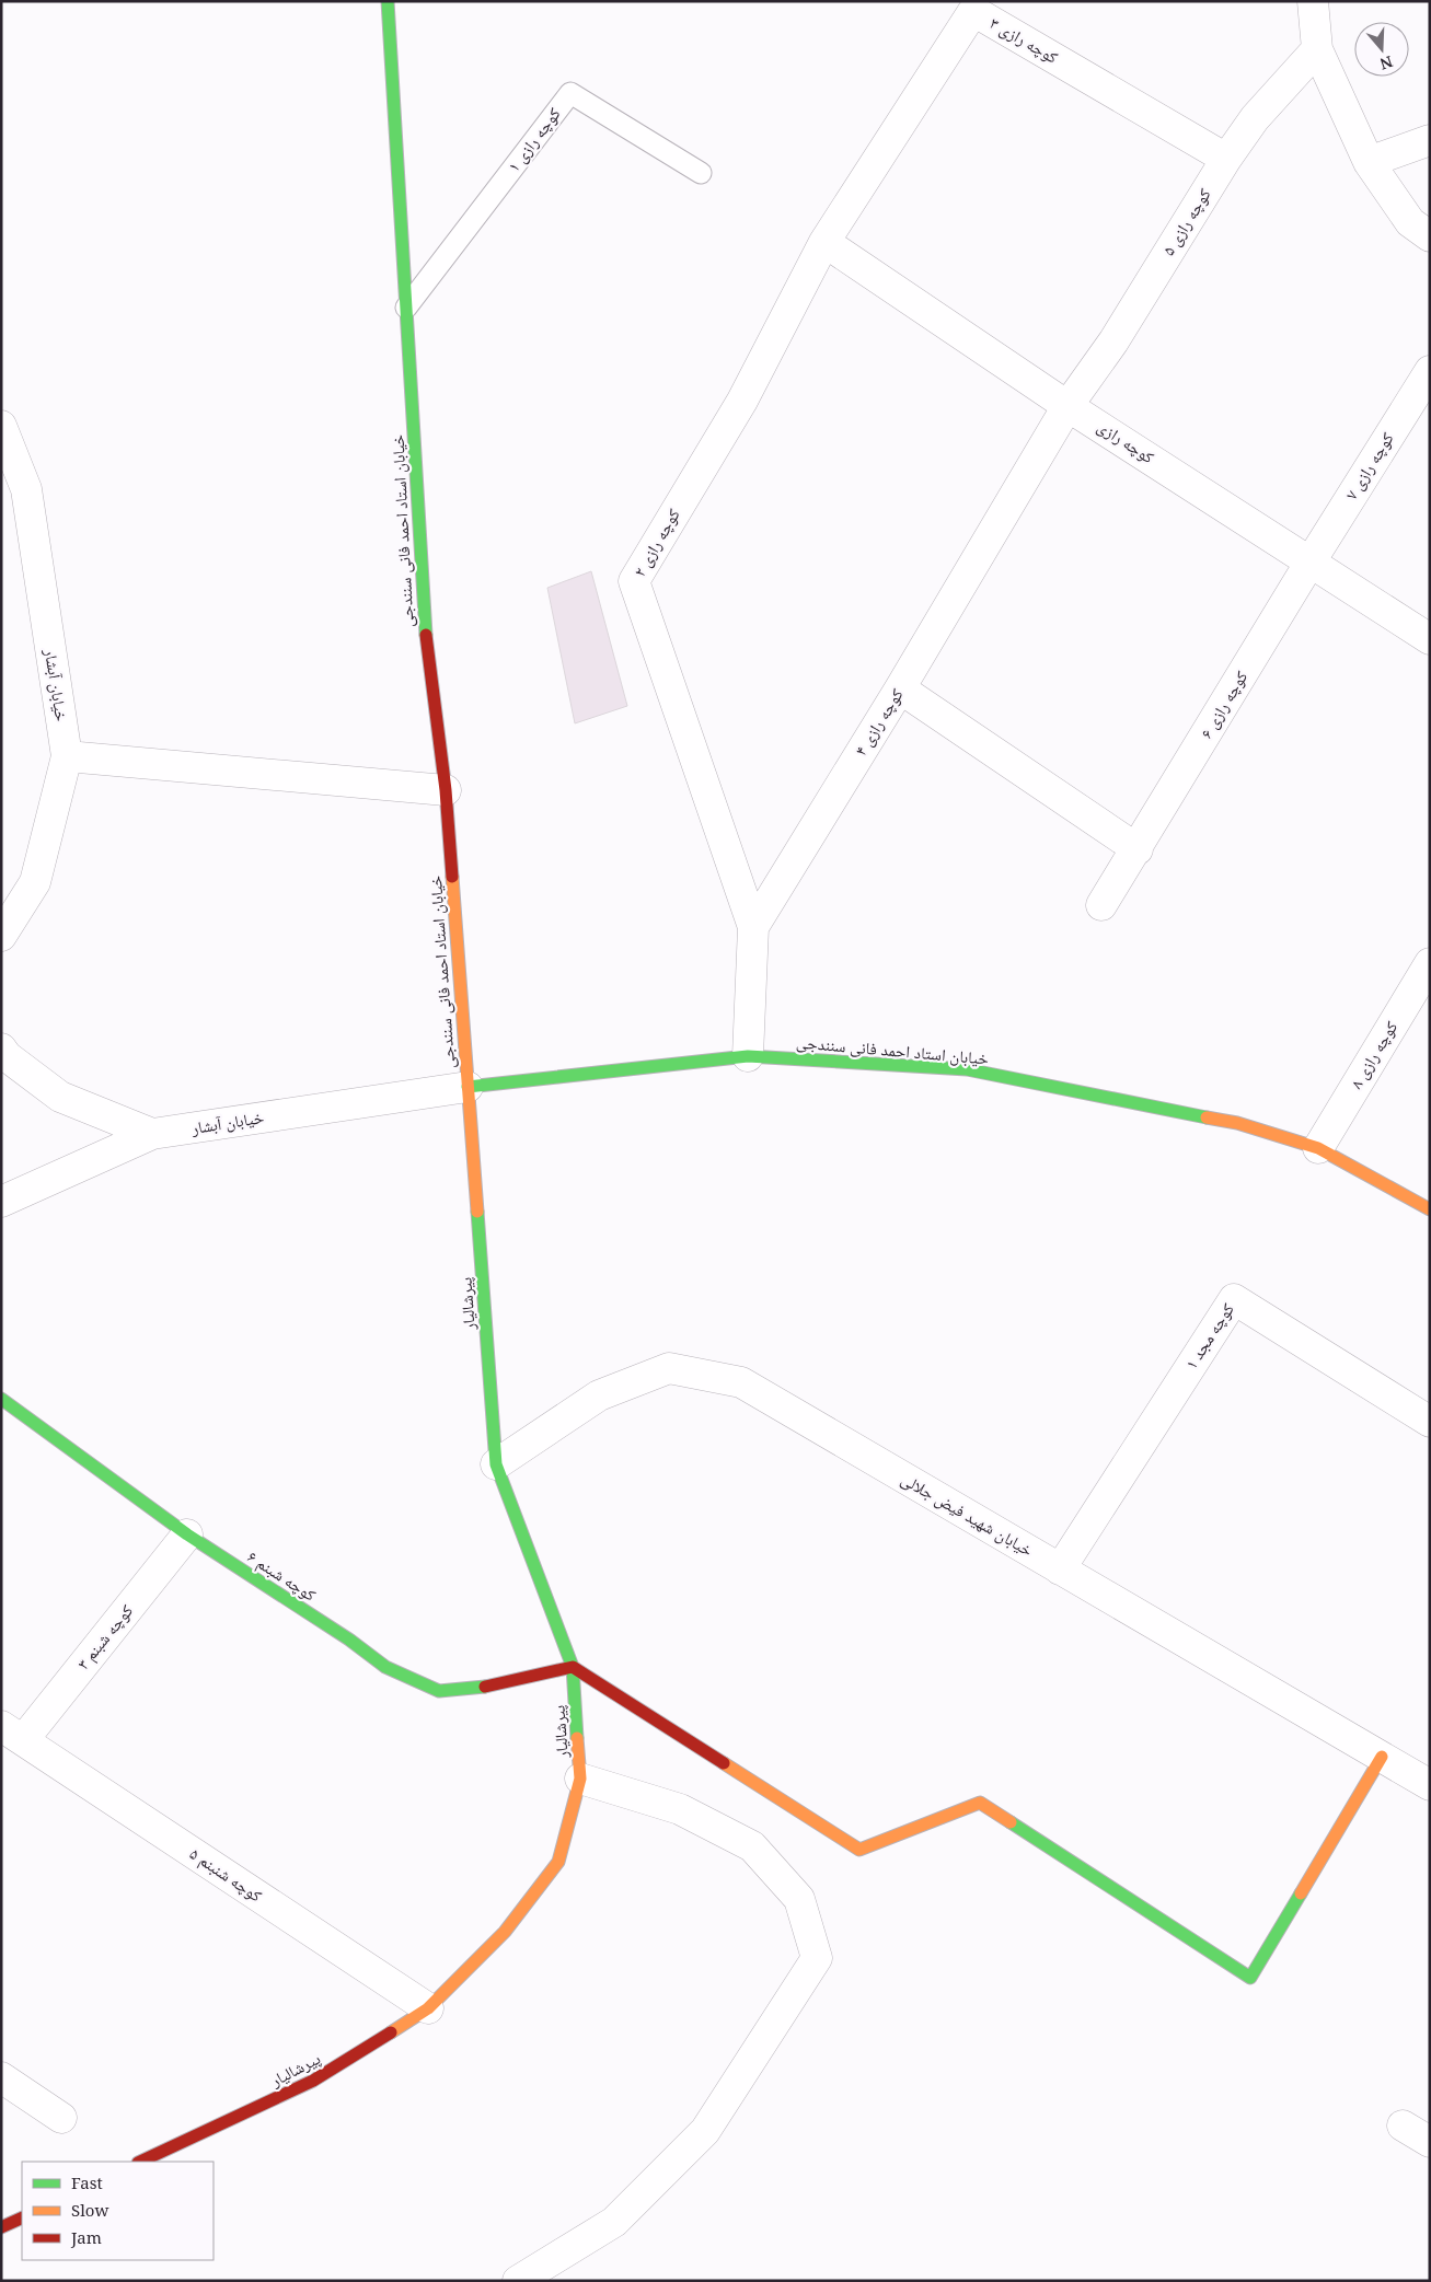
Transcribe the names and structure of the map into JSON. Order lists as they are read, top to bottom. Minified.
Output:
{"streets":{"street":["کوچه رازی ۳","کوچه رازی ۵","کوچه رازی","کوچه رازی ۷","خیابان استاد احمد فانی سنندجی","کوچه رازی ۲","خیابان آبشار","کوچه رازی ۶","کوچه رازی ۴","کوچه رازی ۸","پیرشالیار","کوچه مجد ۱","خیابان شهید فیض جلالی","کوچه شبنم ۶","کوچه شبنم ۳","کوچه شنبنم ۵"],"lane":["کوچه رازی ۱"]},"crossings":[["کوچه رازی ۳","کوچه رازی ۵"],["کوچه رازی ۳","کوچه رازی"],["کوچه رازی ۳","کوچه رازی ۲"],["کوچه رازی ۱","خیابان استاد احمد فانی سنندجی"],["کوچه رازی ۵","کوچه رازی"],["کوچه رازی ۵","کوچه رازی ۴"],["کوچه رازی","کوچه رازی ۷"],["کوچه رازی","کوچه رازی ۲"],["کوچه رازی","کوچه رازی ۶"],["کوچه رازی","کوچه رازی ۴"],["کوچه رازی ۷","کوچه رازی ۶"],["خیابان استاد احمد فانی سنندجی","خیابان آبشار"],["خیابان استاد احمد فانی سنندجی","کوچه رازی ۴"],["خیابان استاد احمد فانی سنندجی","کوچه رازی ۸"],["خیابان استاد احمد فانی سنندجی","پیرشالیار"],["کوچه رازی ۲","کوچه رازی ۴"],["خیابان آبشار","پیرشالیار"],["پیرشالیار","خیابان شهید فیض جلالی"],["پیرشالیار","کوچه شبنم ۶"],["پیرشالیار","کوچه شنبنم ۵"],["کوچه مجد ۱","خیابان شهید فیض جلالی"],["کوچه شبنم ۶","کوچه شبنم ۳"],["کوچه شبنم ۳","کوچه شنبنم ۵"]],"legend":["Fast","Slow","Jam"],"north":"bottom"}
